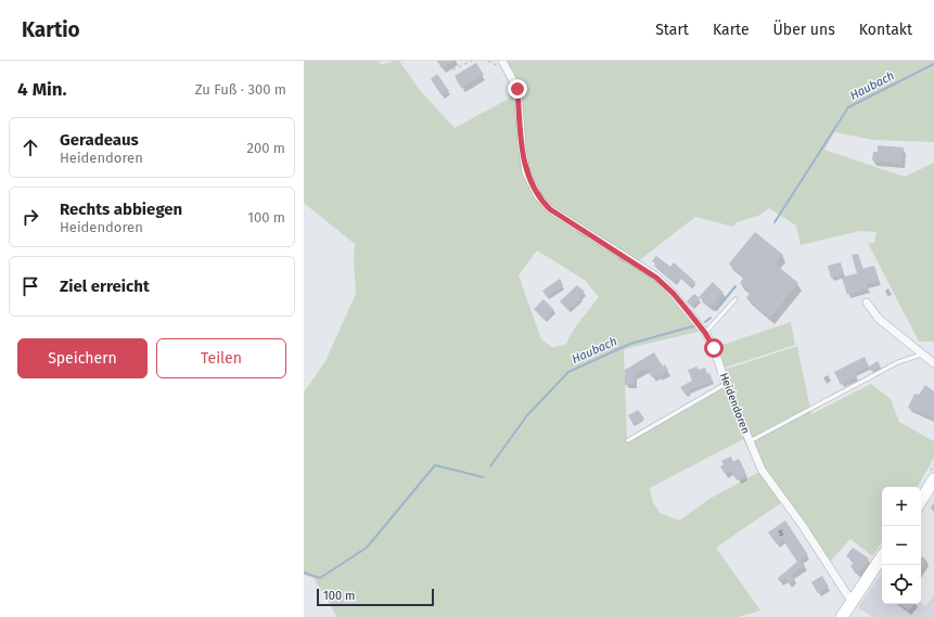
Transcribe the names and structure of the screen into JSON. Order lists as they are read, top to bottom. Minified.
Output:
{"streets":{"street":["Heidendoren"]},"water":["Haubach"],"house_numbers":["5"],"scale_bar":"100 m","page":{"header":"Kartio","nav":["Start","Karte","Über uns","Kontakt"],"heading":["4 Min.","Zu Fuß · 300 m"],"list":[["Geradeaus","Heidendoren","200 m"],["Rechts abbiegen","Heidendoren","100 m"],"Ziel erreicht"],"buttons":["Speichern","Teilen"],"map_buttons":["+","−"],"scale":"100 m"}}
